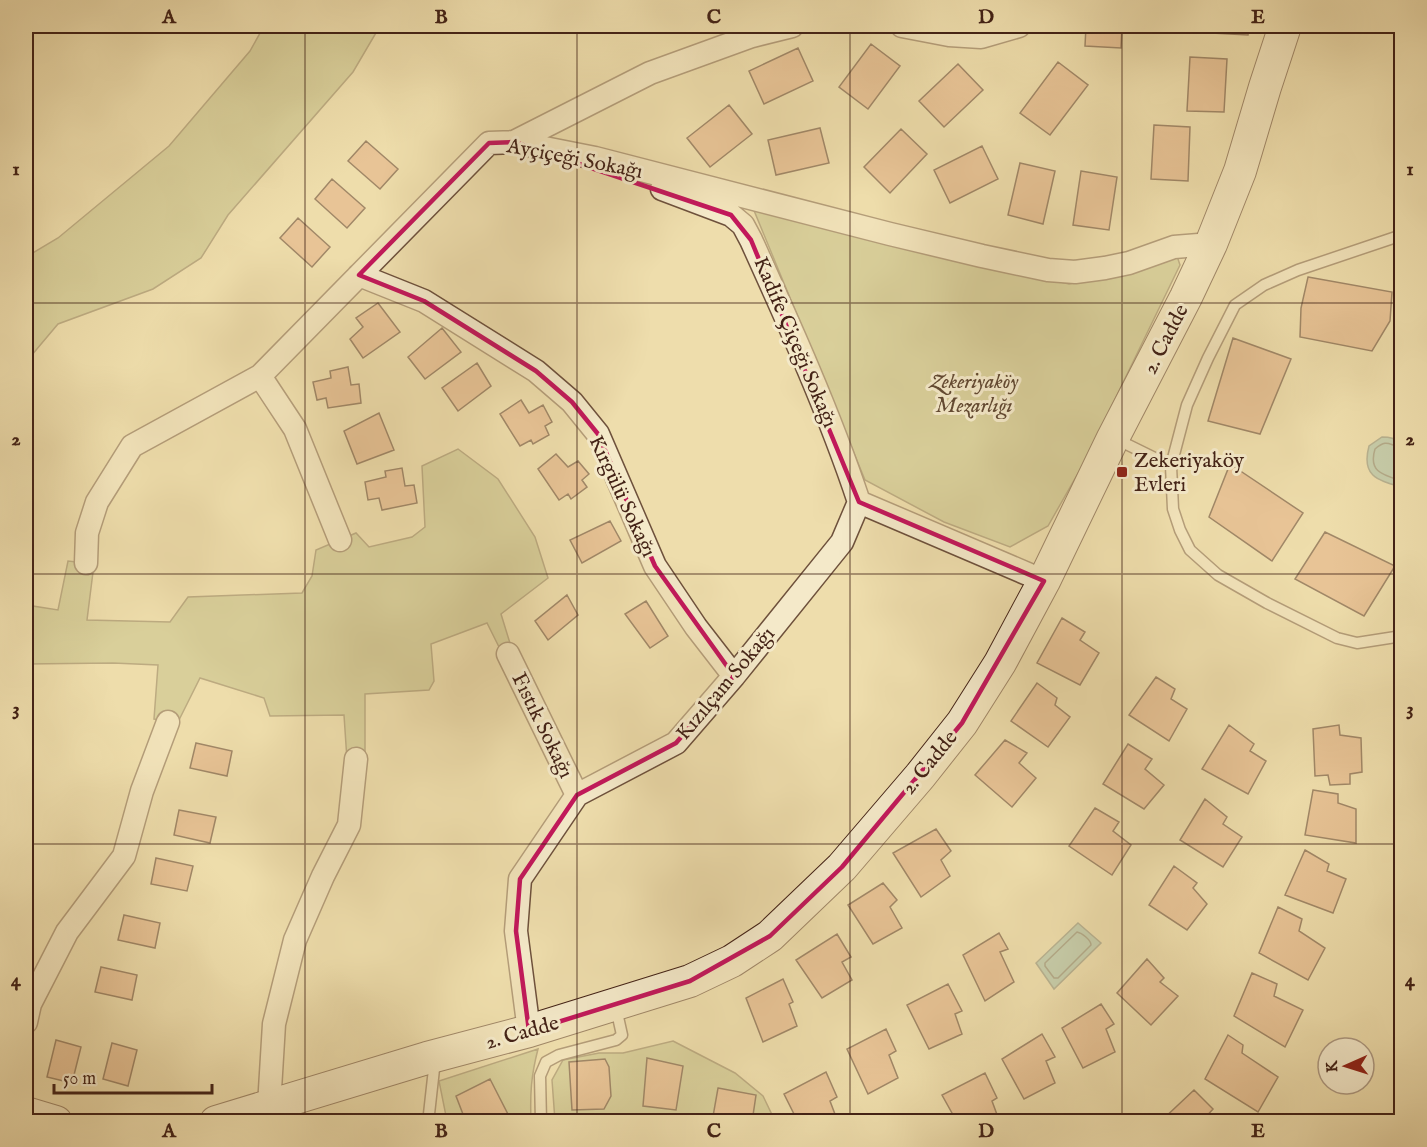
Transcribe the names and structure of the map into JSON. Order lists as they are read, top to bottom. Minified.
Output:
{"streets":{"street":["Ayçiçeği Sokağı","2. Cadde","Kadife Çiçeği Sokağı","Kırgülü Sokağı","Kızılçam Sokağı","Fıstık Sokağı"]},"crossings":[["Ayçiçeği Sokağı","2. Cadde"],["Ayçiçeği Sokağı","Kadife Çiçeği Sokağı"],["Ayçiçeği Sokağı","Kırgülü Sokağı"],["2. Cadde","Kızılçam Sokağı"],["Kadife Çiçeği Sokağı","Kızılçam Sokağı"],["Kırgülü Sokağı","Kızılçam Sokağı"],["Kızılçam Sokağı","Fıstık Sokağı"]],"parks":["Zekeriyaköy Mezarlığı"],"places":{"transit":["Zekeriyaköy Evleri"]},"scale_bar":"50 m","north":"left","grid":{"columns":["A","B","C","D","E"],"rows":["1","2","3","4"]}}
